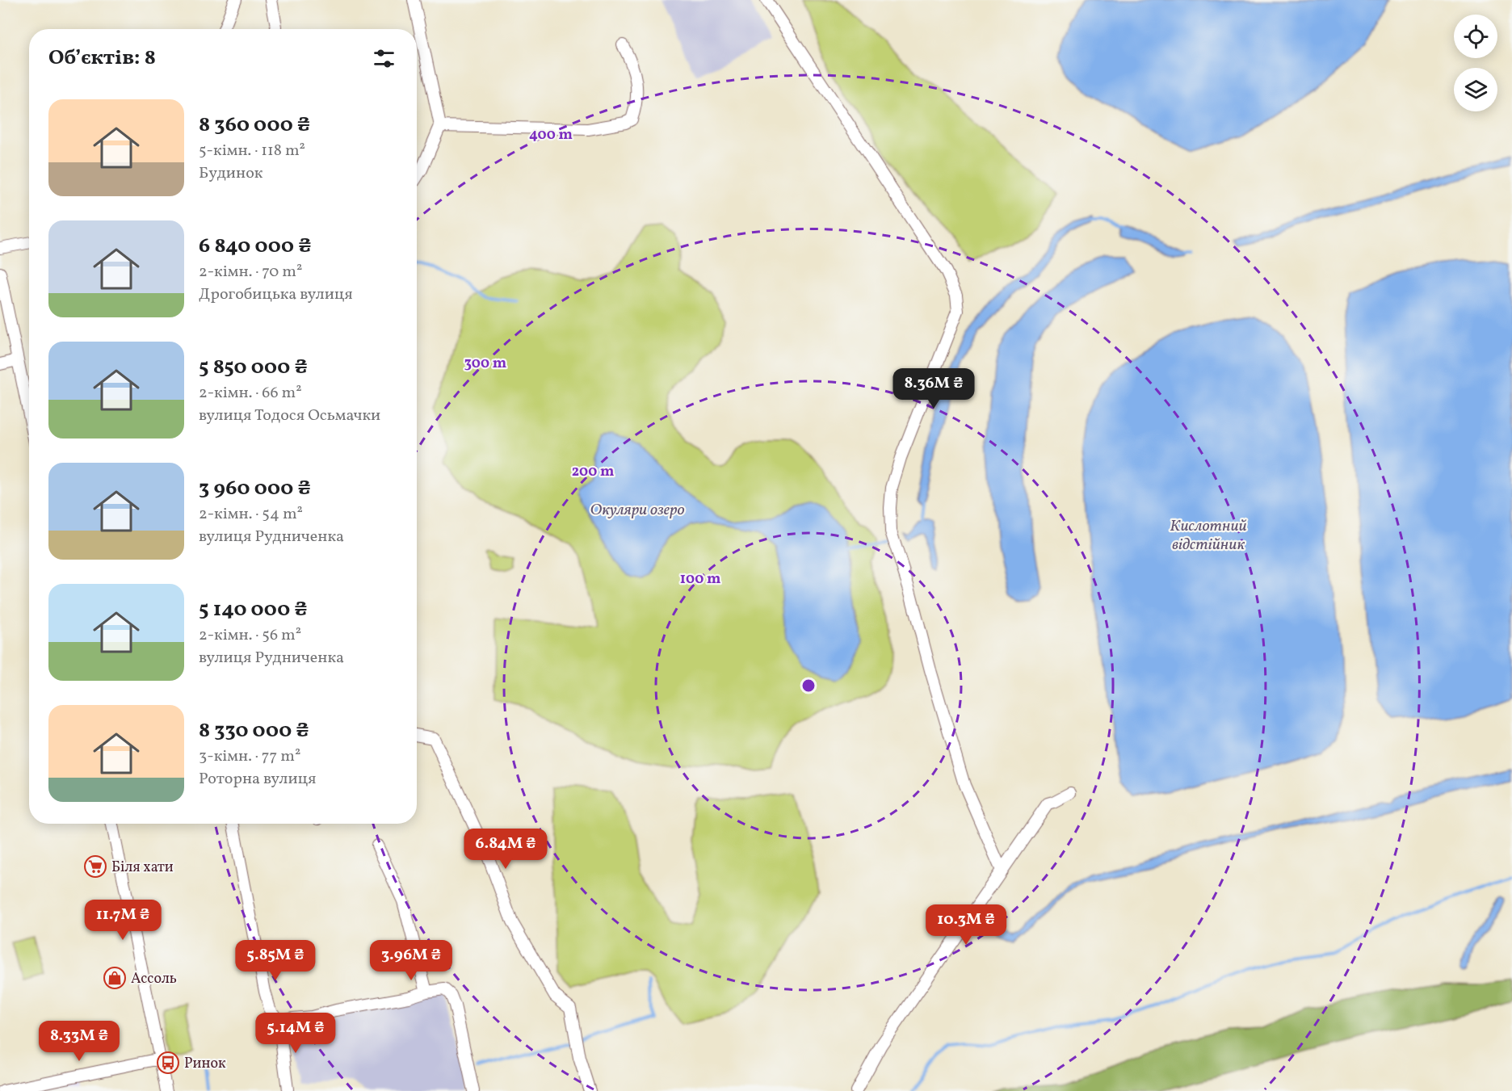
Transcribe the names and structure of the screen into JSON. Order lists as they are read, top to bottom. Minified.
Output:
{"water":["Окуляри озеро","Кислотний відстійник"],"places":{"supermarket":["Біля хати"],"shop":["Ассоль"],"bus stop":["Ринок"]},"page":{"heading":"Об’єктів: 8","list":[{"name":"8 360 000 ₴","note":"5-кімн. · 118 m² · Будинок"},{"name":"6 840 000 ₴","note":"2-кімн. · 70 m² · Дрогобицька вулиця"},{"name":"5 850 000 ₴","note":"2-кімн. · 66 m² · вулиця Тодося Осьмачки"},{"name":"3 960 000 ₴","note":"2-кімн. · 54 m² · вулиця Рудниченка"},{"name":"5 140 000 ₴","note":"2-кімн. · 56 m² · вулиця Рудниченка"},{"name":"8 330 000 ₴","note":"3-кімн. · 77 m² · Роторна вулиця"}],"price":["8.36M ₴","6.84M ₴","11.7M ₴","10.3M ₴","5.85M ₴","3.96M ₴","5.14M ₴","8.33M ₴"]},"rings":["400 m","300 m","200 m","100 m"]}
